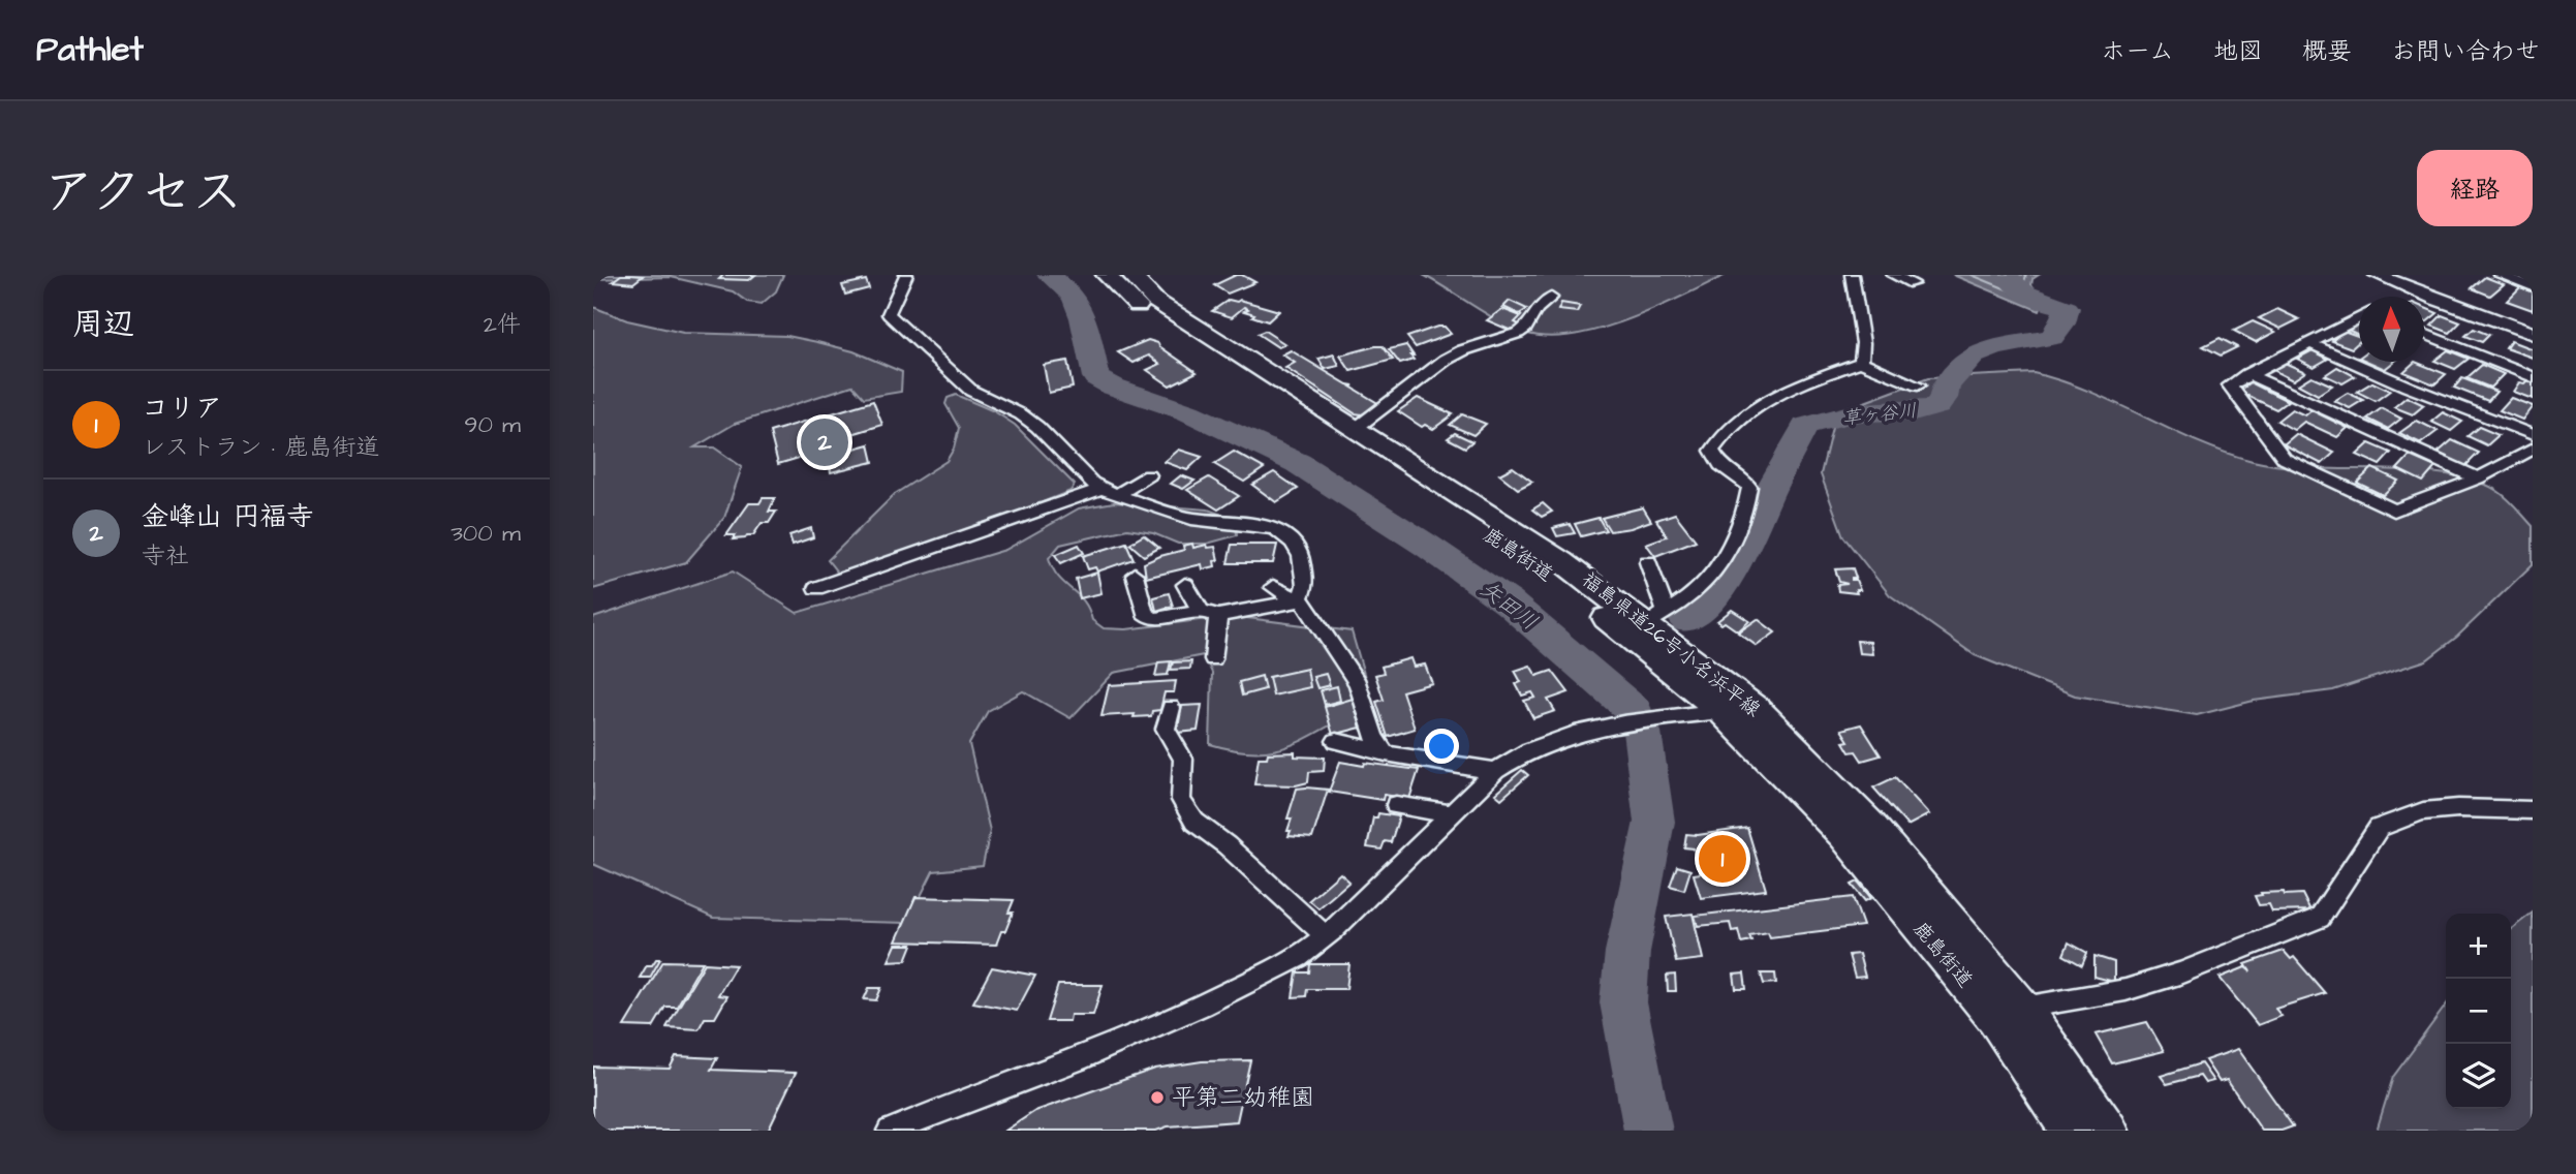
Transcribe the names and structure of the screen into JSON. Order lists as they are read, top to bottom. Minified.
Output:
{"streets":{"main road":["鹿島街道","福島県道26号小名浜平線"]},"water":["草ヶ谷川","矢田川"],"places":["平第二幼稚園"],"north":"top","page":{"header":"Pathlet","nav":["ホーム","地図","概要","お問い合わせ"],"title":"アクセス","buttons":"経路","heading":["周辺","2件"],"list":[{"mark":"1","name":"コリア","note":"レストラン · 鹿島街道","value":"90 m"},{"mark":"2","name":"金峰山 円福寺","note":"寺社","value":"300 m"}],"pins":["2","1"],"map_buttons":["+","−"]}}
